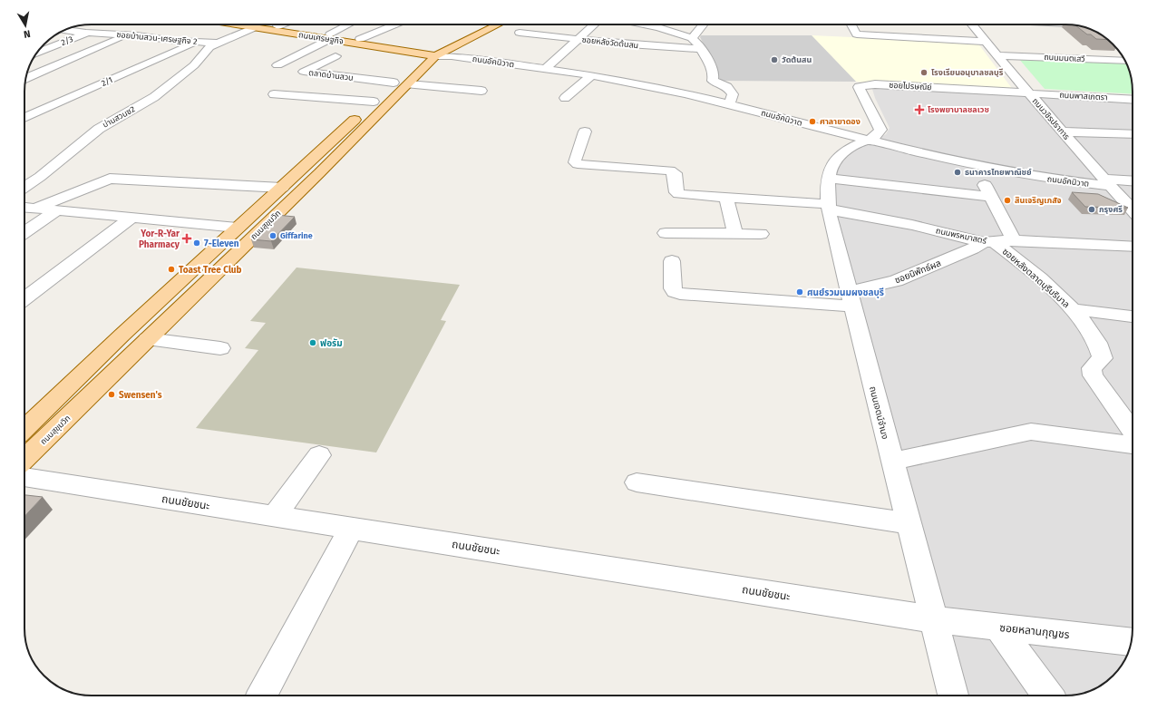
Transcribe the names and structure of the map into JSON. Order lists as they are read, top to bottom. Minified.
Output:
{"streets":{"main road":["ถนนเศรษฐกิจ","ถนนสุขุมวิท"],"street":["ซอยบ้านสวน-เศรษฐกิจ 2","2/3","ซอยหลังวัดต้นสน","ถนนมนตเสวี","ถนนอัคนิวาต","ตลาดบ้านสวน","2/1","ซอยไปรษณีย์","ถนนพาสเภตรา","บ่านสวนซ2","ถนนวชิรปราการ","ถนนพรหมาสตร์","ซอยนิพัทธ์ผล","ซอยหลังตลาดบุรีบริบาล","ถนนเจตน์จำนง","ถนนชัยชนะ","ซอยหลานกุญชร"]},"crossings":[["ซอยบ้านสวน-เศรษฐกิจ 2","2/3"],["ซอยบ้านสวน-เศรษฐกิจ 2","2/1"],["ซอยบ้านสวน-เศรษฐกิจ 2","บ่านสวนซ2"],["ถนนเศรษฐกิจ","ถนนอัคนิวาต"],["ถนนเศรษฐกิจ","ถนนสุขุมวิท"],["ถนนมนตเสวี","ถนนวชิรปราการ"],["ถนนอัคนิวาต","ซอยไปรษณีย์"],["ถนนอัคนิวาต","ถนนวชิรปราการ"],["ถนนอัคนิวาต","ถนนสุขุมวิท"],["ถนนอัคนิวาต","ถนนเจตน์จำนง"],["ตลาดบ้านสวน","ถนนสุขุมวิท"],["ซอยไปรษณีย์","ถนนพาสเภตรา"],["ซอยไปรษณีย์","ถนนวชิรปราการ"],["ซอยไปรษณีย์","ถนนเจตน์จำนง"],["ถนนพาสเภตรา","ถนนวชิรปราการ"],["ถนนพรหมาสตร์","ซอยนิพัทธ์ผล"],["ถนนพรหมาสตร์","ซอยหลังตลาดบุรีบริบาล"],["ถนนพรหมาสตร์","ถนนเจตน์จำนง"],["ซอยนิพัทธ์ผล","ซอยหลังตลาดบุรีบริบาล"],["ซอยนิพัทธ์ผล","ถนนเจตน์จำนง"],["ถนนเจตน์จำนง","ถนนชัยชนะ"],["ถนนเจตน์จำนง","ซอยหลานกุญชร"],["ถนนชัยชนะ","ซอยหลานกุญชร"]],"places":{"other":["วัดต้นสน","โรงเรียนอนุบาลชลบุรี","ศาลายาดอง","ธนาคารไทยพาณิชย์","สินเจริญเภสัจ","กรุงศรี","Giffarine","7-Eleven","Toast Tree Club","ศนย์รวมนมผงชลบุรี","ฟอรัม","Swensen's"],"health":["โรงพยาบาลชลเวช","Yor-R-Yar Pharmacy"]},"north":"bottom"}
